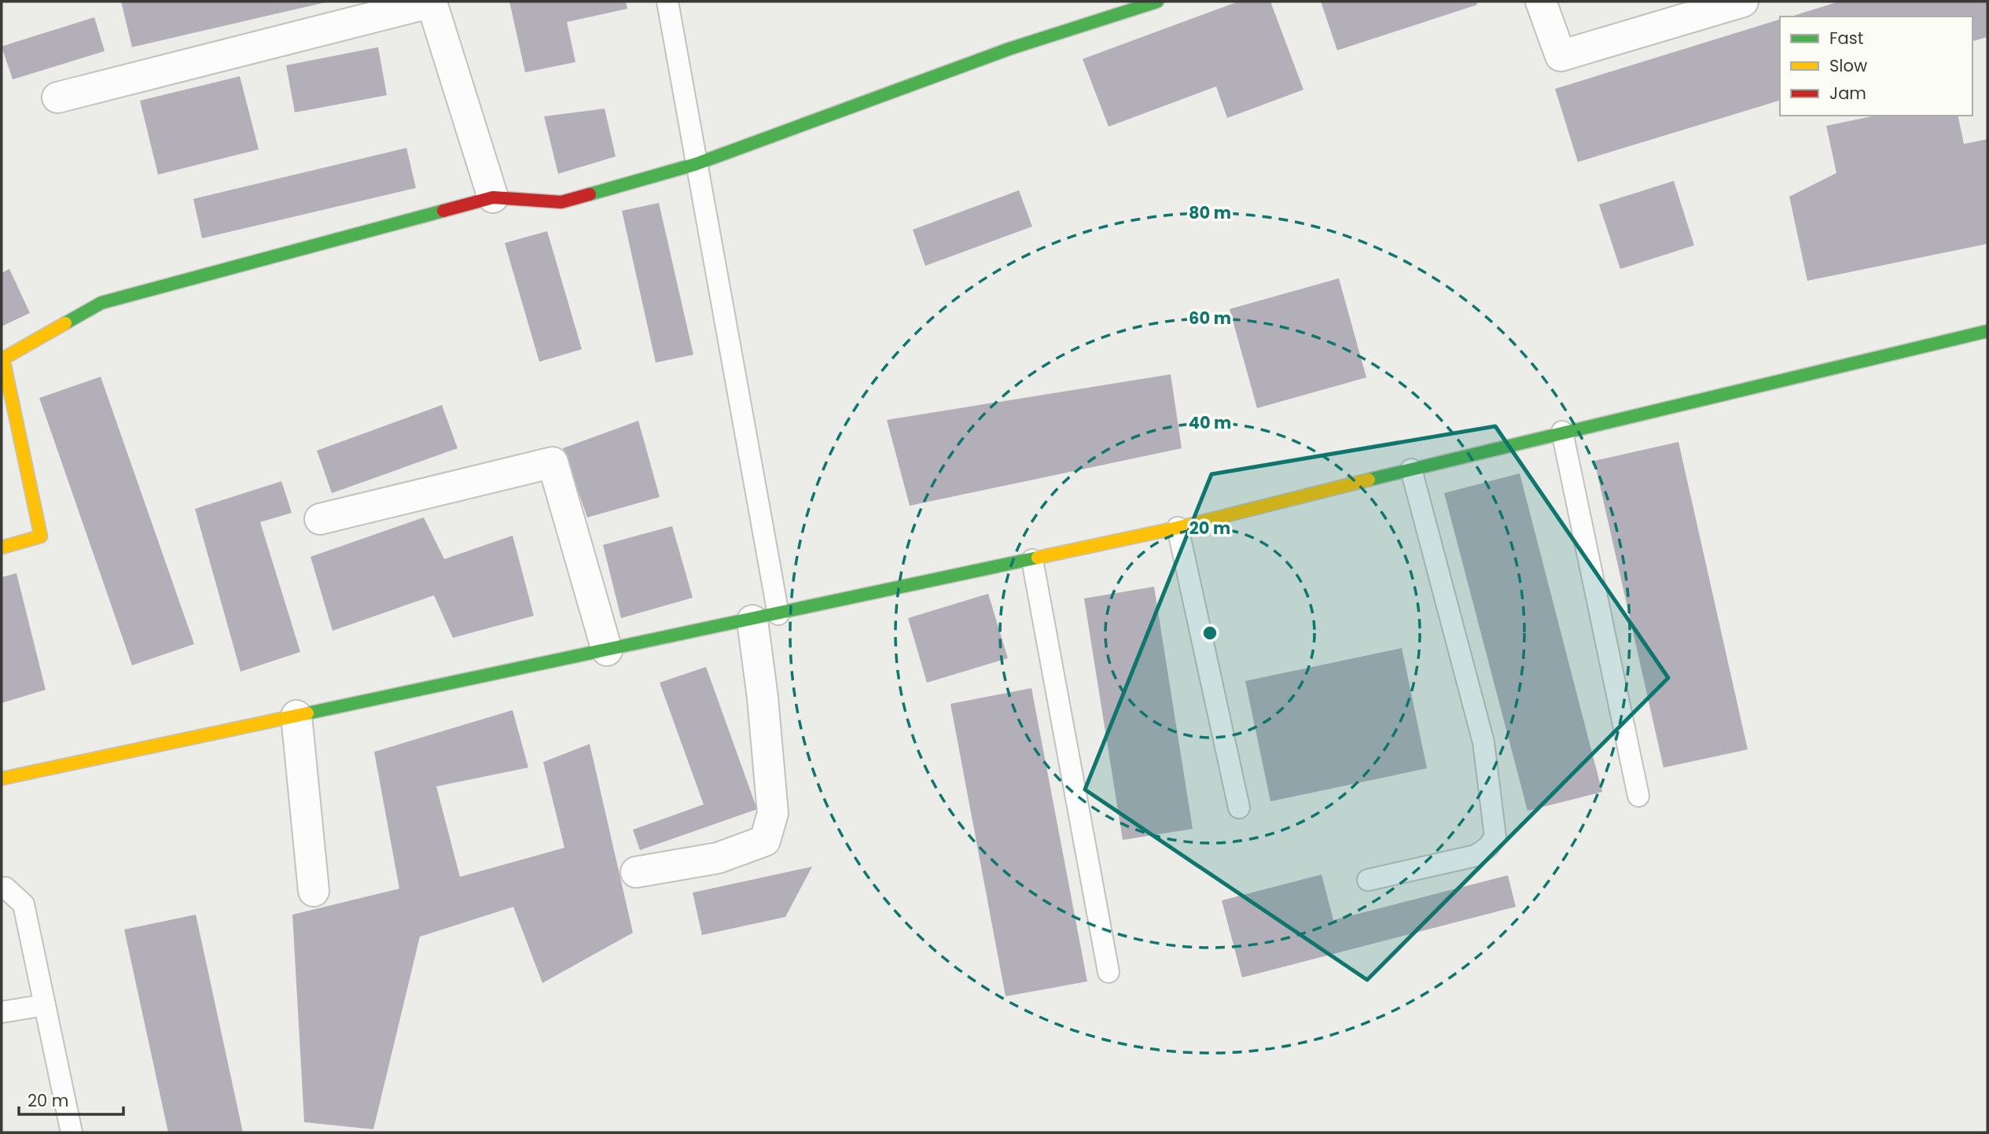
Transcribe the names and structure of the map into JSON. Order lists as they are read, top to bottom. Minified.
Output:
{"legend":["Fast","Slow","Jam"],"scale_bar":"20 m","rings":["80 m","60 m","40 m","20 m"]}
